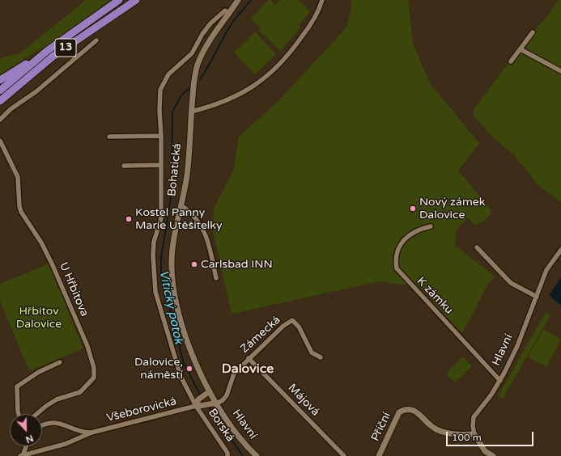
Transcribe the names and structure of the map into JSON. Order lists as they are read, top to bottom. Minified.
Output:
{"streets":{"highway":["13"],"street":["Bohatická","U Hřbitova","K zámku","Zámecká","Hlavní","Májová","Všeborovická","Borská","Příční"]},"crossings":[["Bohatická","Zámecká"],["Bohatická","Hlavní"],["Bohatická","Borská"],["K zámku","Hlavní"],["Zámecká","Hlavní"],["Zámecká","Májová"],["Hlavní","Příční"],["Všeborovická","Borská"]],"districts":["Dalovice"],"water":["Vitický potok"],"parks":["Hřbitov Dalovice"],"places":["Nový zámek Dalovice","Kostel Panny Marie Utěšitelky","Carlsbad INN","Dalovice, náměstí"],"scale_bar":"100 m","north":"bottom"}
